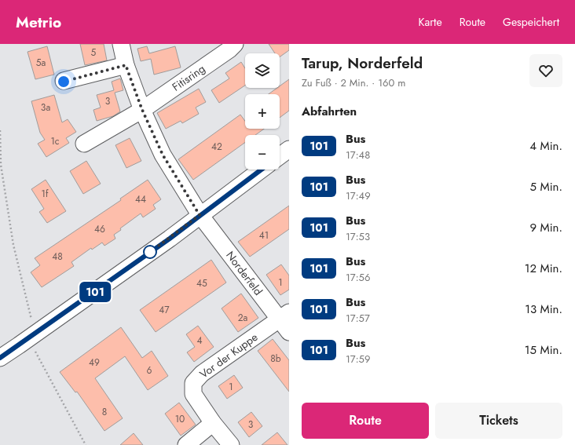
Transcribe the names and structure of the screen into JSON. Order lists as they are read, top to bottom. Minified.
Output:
{"streets":{"street":["Fitisring","Norderfeld","Vor der Kuppe"]},"crossings":[["Norderfeld","Vor der Kuppe"]],"lines":["bus line 101"],"house_numbers":["5","5a","3","3a","1c","42","1f","44","46","41","48","1","45","47","2a","4","8b","49","6","1","8","10","3"],"page":{"header":"Metrio","nav":["Karte","Route","Gespeichert"],"on_map":"101","heading":[["Tarup, Norderfeld","Zu Fuß · 2 Min. · 160 m"],"Abfahrten"],"map_buttons":["+","−"],"list":[{"mark":"101","name":"Bus","note":"17:48","value":"4 Min."},{"mark":"101","name":"Bus","note":"17:49","value":"5 Min."},{"mark":"101","name":"Bus","note":"17:53","value":"9 Min."},{"mark":"101","name":"Bus","note":"17:56","value":"12 Min."},{"mark":"101","name":"Bus","note":"17:57","value":"13 Min."},{"mark":"101","name":"Bus","note":"17:59","value":"15 Min."}],"buttons":["Route","Tickets"]}}
